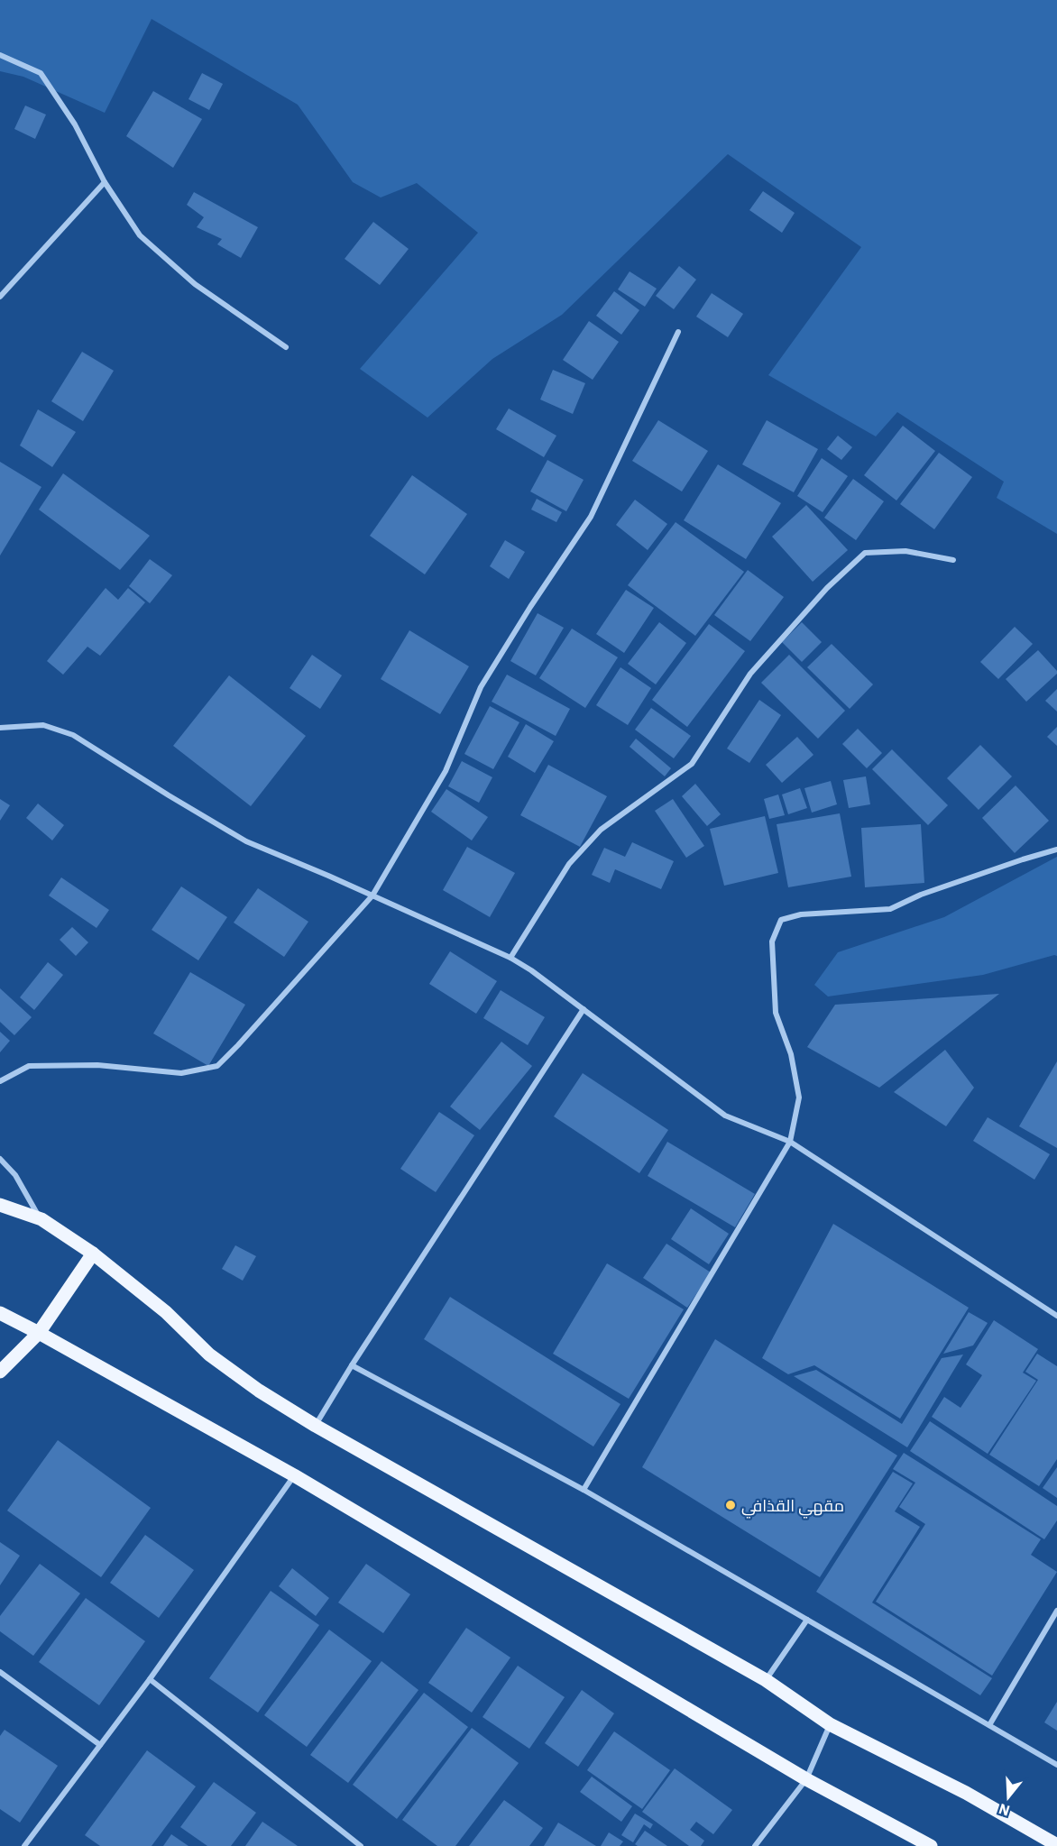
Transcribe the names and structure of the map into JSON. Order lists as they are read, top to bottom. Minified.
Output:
{"places":["مقهي القذافي"],"north":"bottom"}
